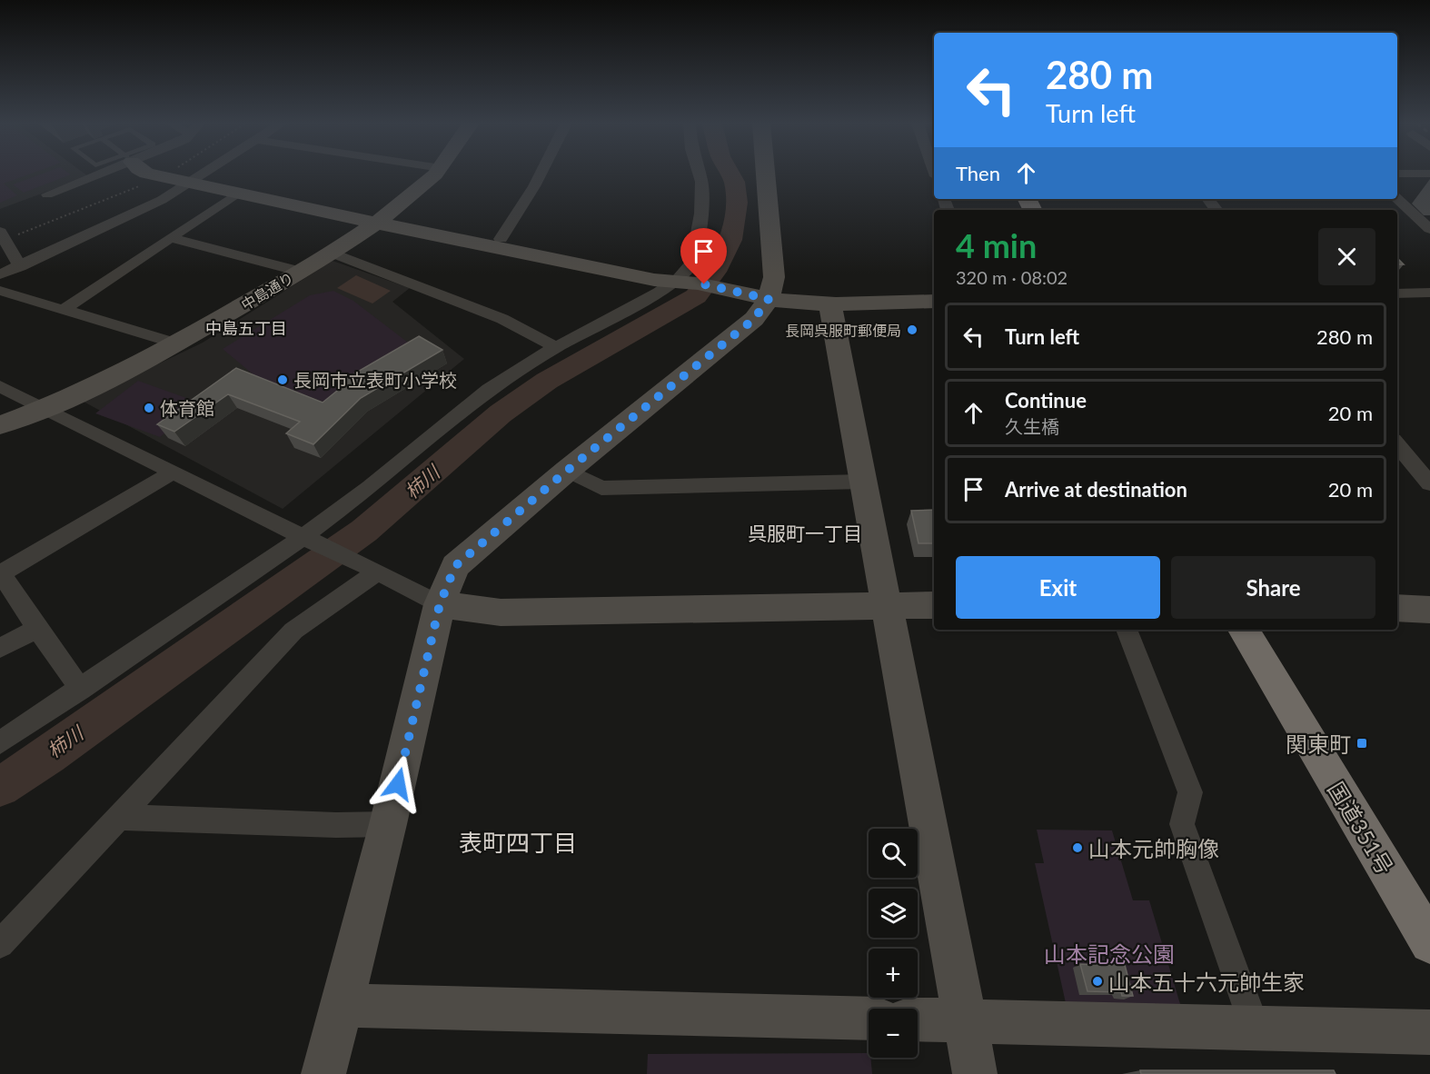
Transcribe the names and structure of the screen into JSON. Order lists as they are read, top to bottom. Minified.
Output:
{"streets":{"highway":["国道351号"],"street":["中島通り"]},"districts":["中島五丁目","呉服町一丁目","表町四丁目"],"water":["柿川"],"parks":["山本記念公園"],"places":{"other":["長岡呉服町郵便局","長岡市立表町小学校","体育館","山本元帥胸像","山本五十六元帥生家"],"transit":["関東町"]},"page":{"turn":["280 m","Turn left"],"then":"Then","heading":["4 min","320 m · 08:02"],"list":[{"name":"Turn left","value":"280 m"},{"name":"Continue","note":"久生橋","value":"20 m"},{"name":"Arrive at destination","value":"20 m"}],"buttons":["Exit","Share"],"map_buttons":["+","−"]}}
